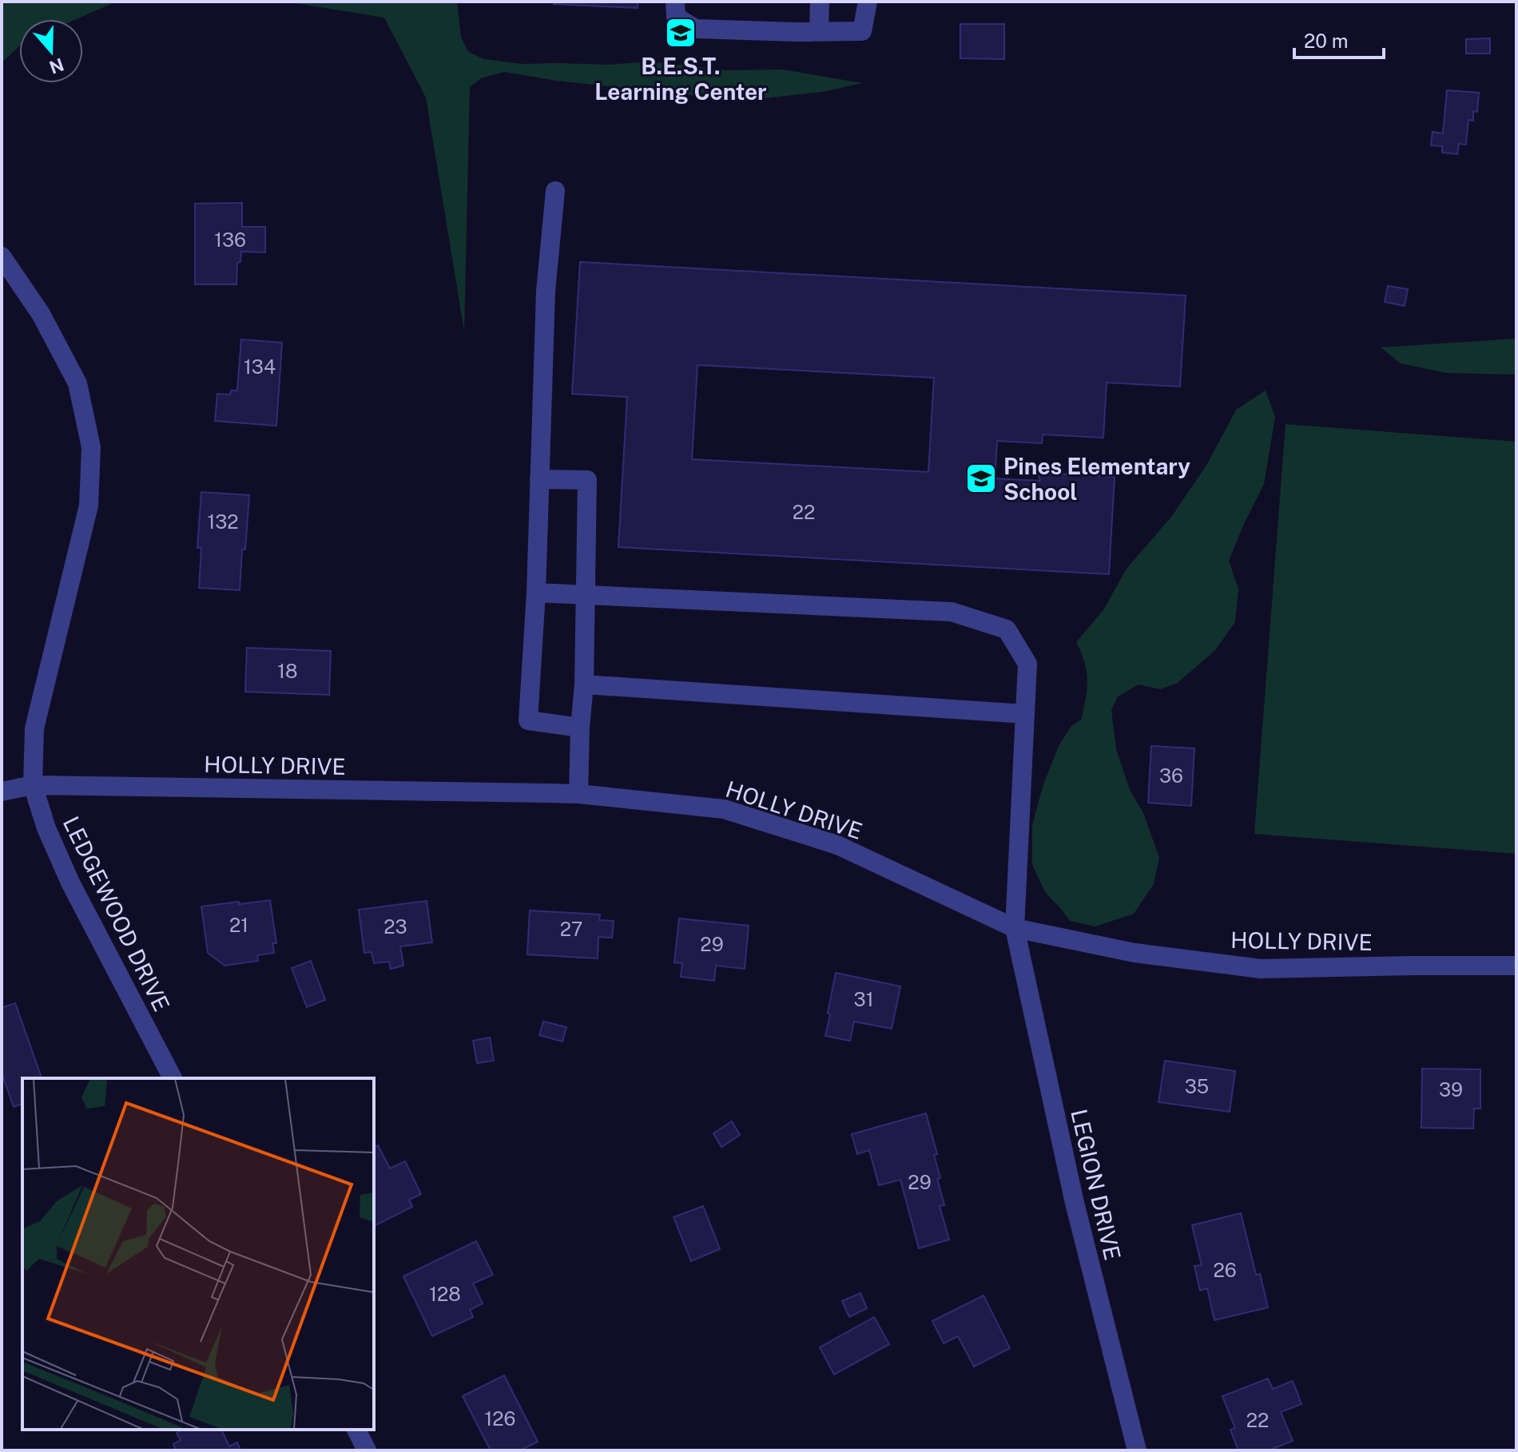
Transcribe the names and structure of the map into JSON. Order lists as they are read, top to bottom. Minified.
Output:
{"streets":{"street":["HOLLY DRIVE","LEDGEWOOD DRIVE","LEGION DRIVE"]},"crossings":[["HOLLY DRIVE","LEDGEWOOD DRIVE"],["HOLLY DRIVE","LEGION DRIVE"]],"places":{"school or university":["B.E.S.T. Learning Center","Pines Elementary School"]},"house_numbers":["136","134","22","132","18","36","21","23","27","29","31","35","39","29","26","128","126","22"],"scale_bar":"20 m","north":"bottom"}
